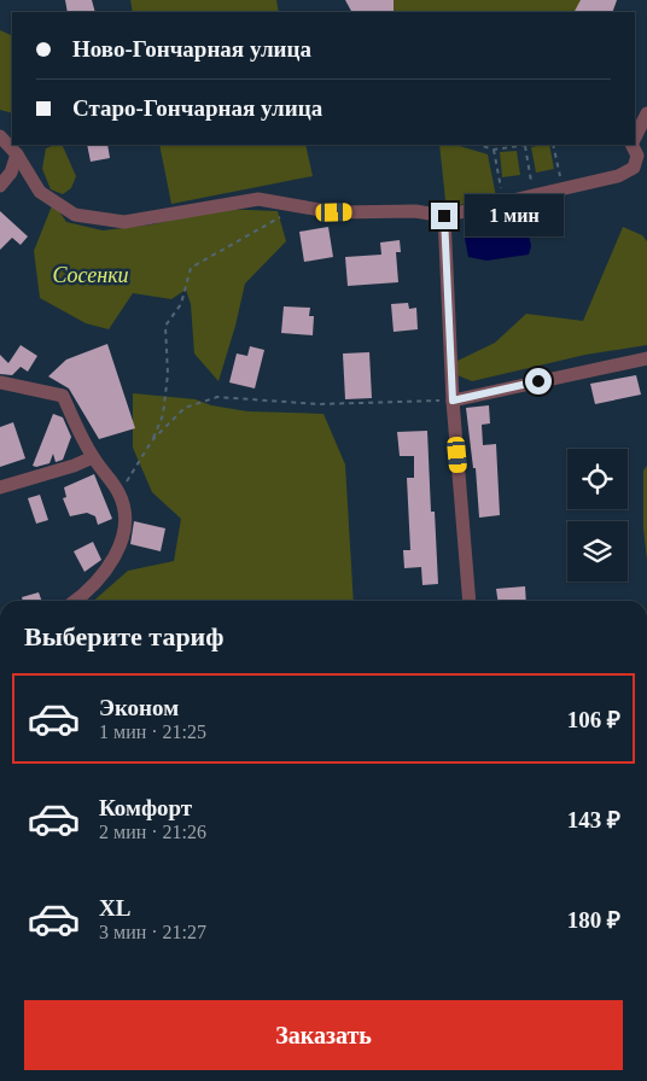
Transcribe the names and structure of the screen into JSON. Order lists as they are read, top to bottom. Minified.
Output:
{"parks":["Сосенки"],"page":{"banner":["Ново-Гончарная улица","Старо-Гончарная улица"],"bubble":"1 мин","heading":"Выберите тариф","list":[{"name":"Эконом","note":"1 мин · 21:25","value":"106 ₽"},{"name":"Комфорт","note":"2 мин · 21:26","value":"143 ₽"},{"name":"XL","note":"3 мин · 21:27","value":"180 ₽"}],"buttons":"Заказать"}}
